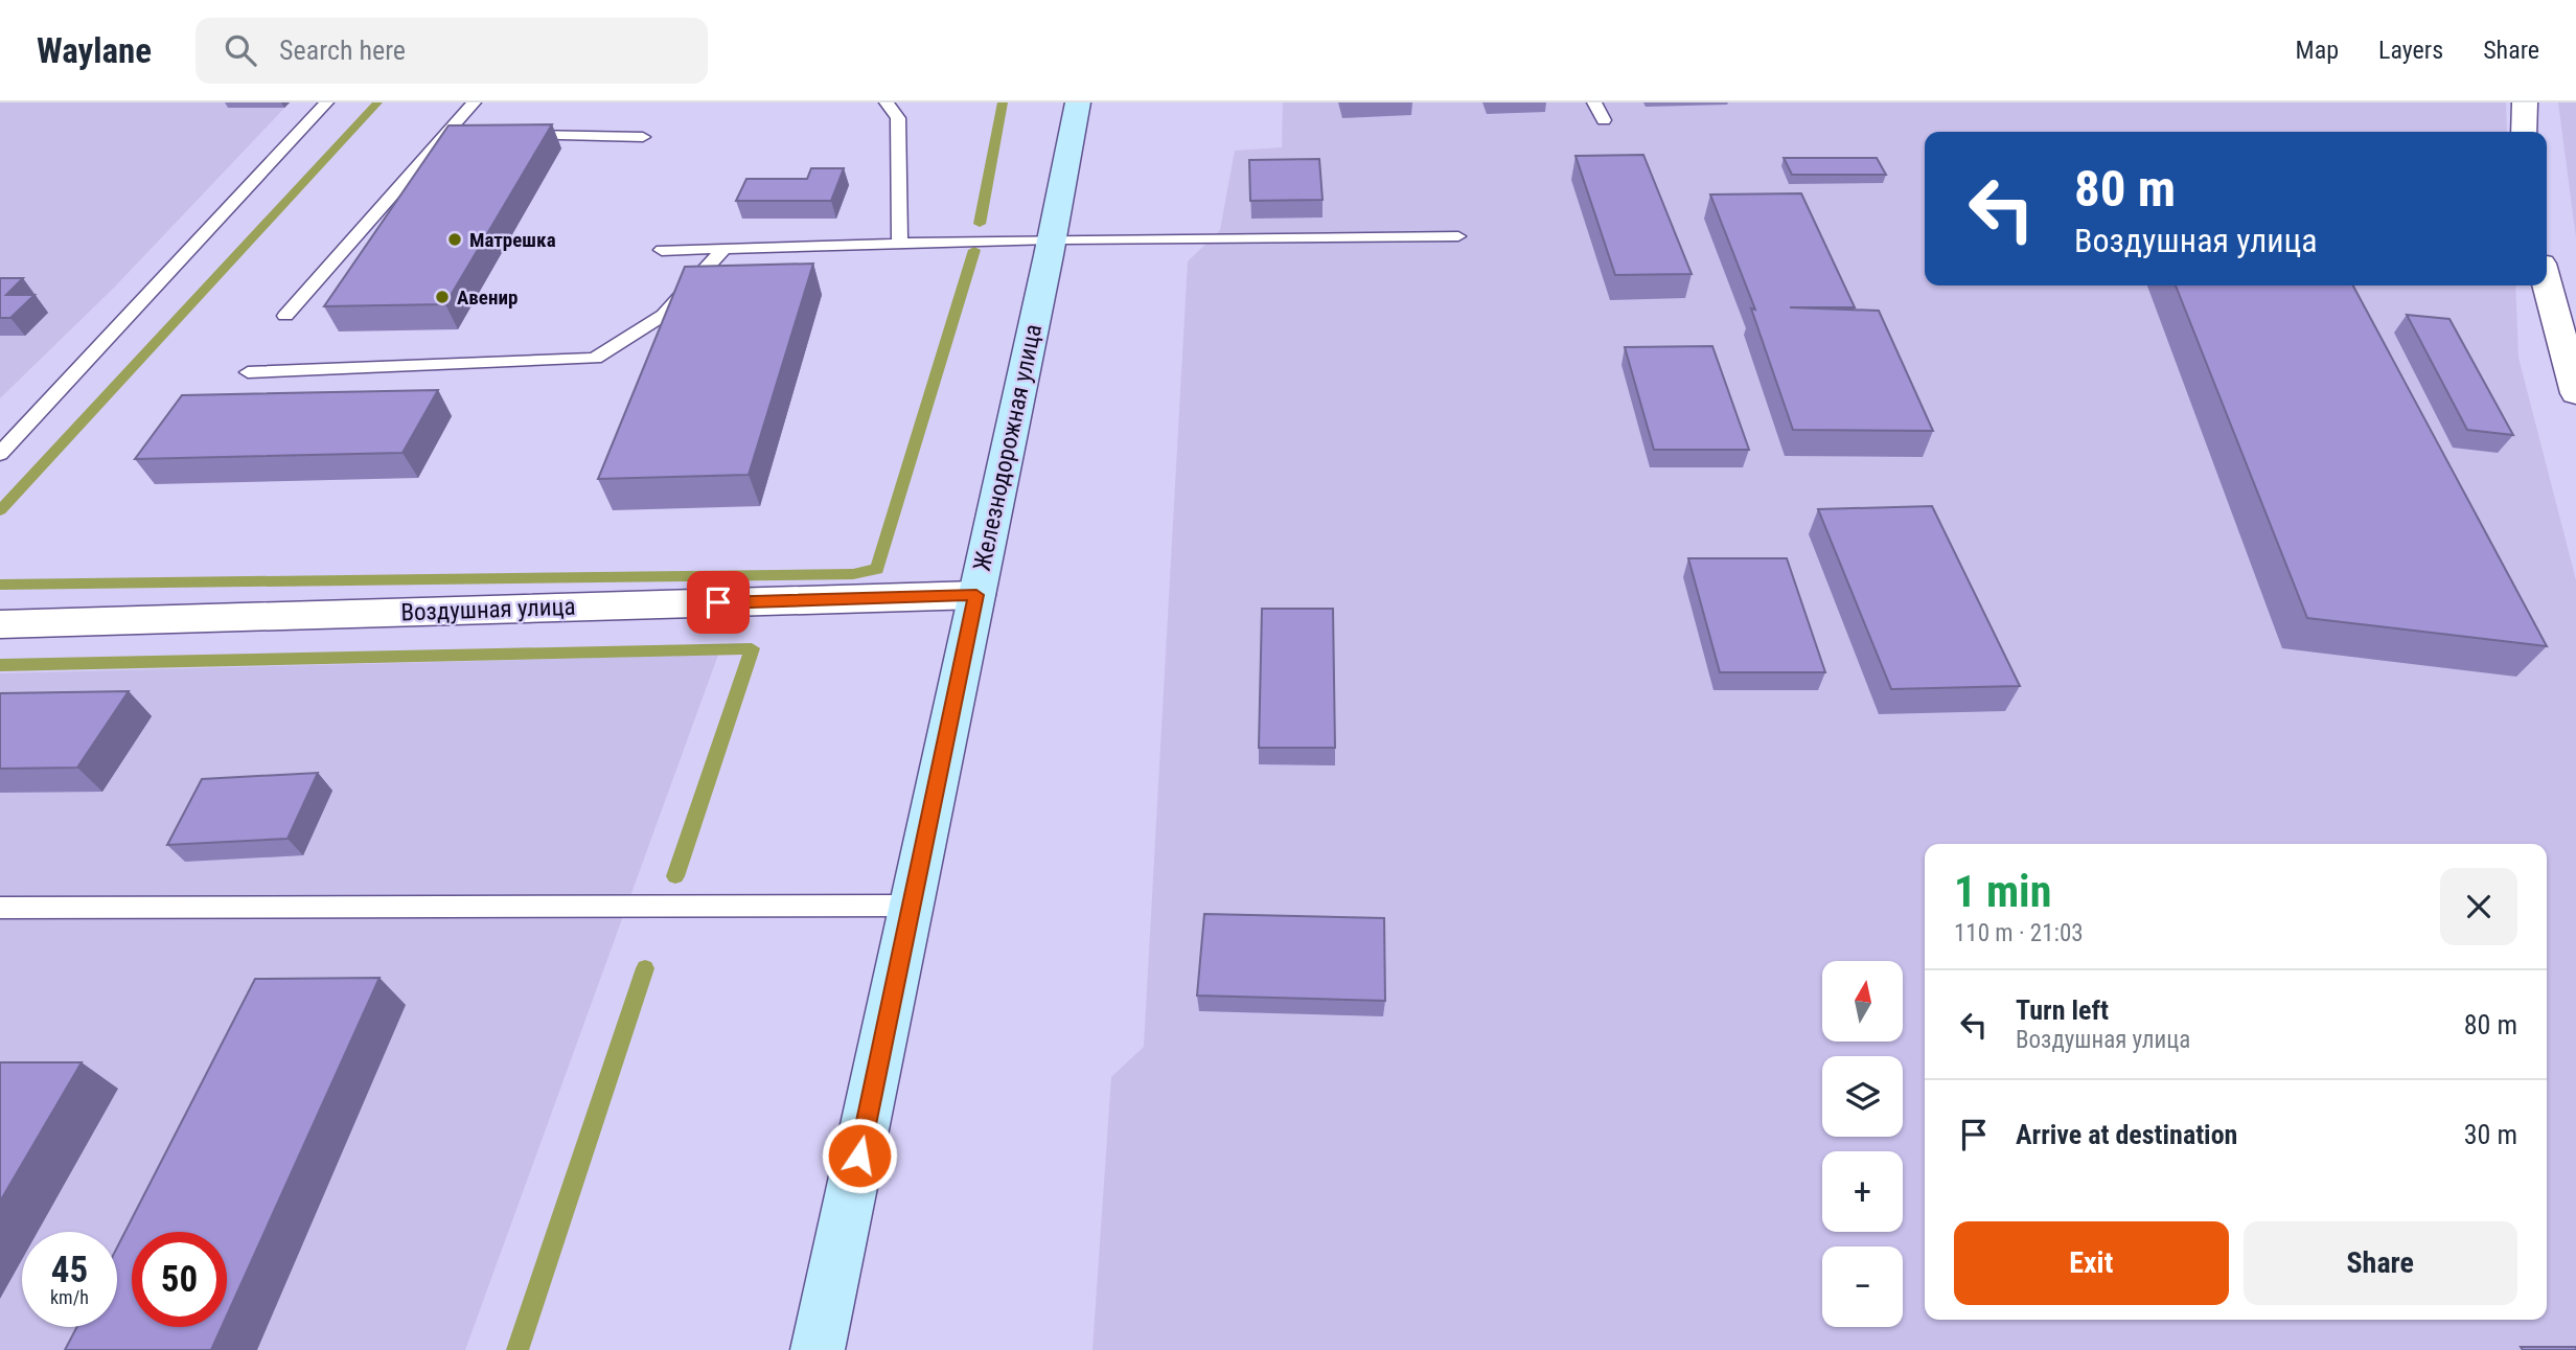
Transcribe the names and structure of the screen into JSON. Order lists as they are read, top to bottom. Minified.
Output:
{"streets":{"main road":["Железнодорожная улица"],"street":["Воздушная улица"]},"crossings":[["Железнодорожная улица","Воздушная улица"]],"places":["Матрешка","Авенир"],"north":"top","page":{"header":"Waylane","search":"Search here","nav":["Map","Layers","Share"],"turn":["80 m","Воздушная улица"],"heading":["1 min","110 m · 21:03"],"map_buttons":["+","−"],"list":[{"name":"Turn left","note":"Воздушная улица","value":"80 m"},{"name":"Arrive at destination","value":"30 m"}],"buttons":["Exit","Share"],"speed":"45 km/h","limit":"50"}}
